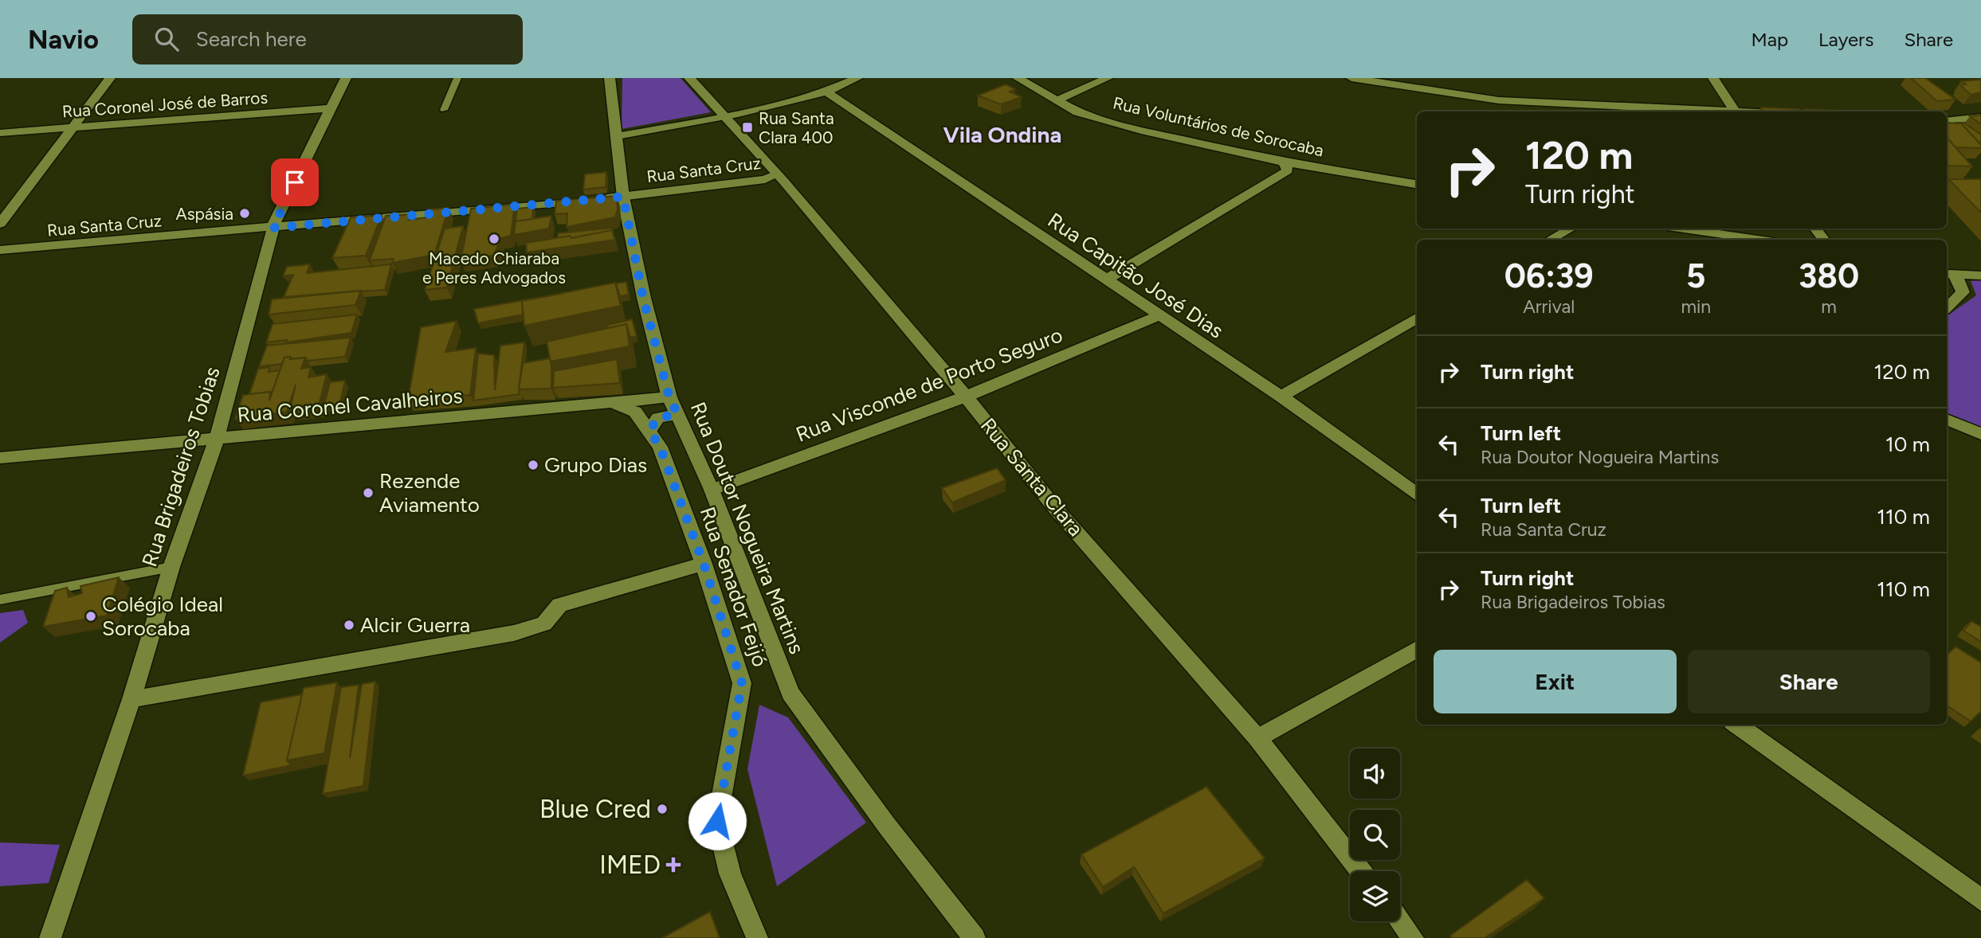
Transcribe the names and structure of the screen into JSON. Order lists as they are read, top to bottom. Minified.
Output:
{"streets":{"street":["Rua Coronel José de Barros","Rua Voluntários de Sorocaba","Rua Santa Cruz","Rua Capitão José Dias","Rua Visconde de Porto Seguro","Rua Coronel Cavalheiros","Rua Brigadeiros Tobias","Rua Santa Clara","Rua Doutor Nogueira Martins","Rua Senador Feijó"]},"crossings":[["Rua Coronel José de Barros","Rua Brigadeiros Tobias"],["Rua Santa Cruz","Rua Brigadeiros Tobias"],["Rua Santa Cruz","Rua Santa Clara"],["Rua Santa Cruz","Rua Doutor Nogueira Martins"],["Rua Capitão José Dias","Rua Visconde de Porto Seguro"],["Rua Visconde de Porto Seguro","Rua Santa Clara"],["Rua Visconde de Porto Seguro","Rua Doutor Nogueira Martins"],["Rua Coronel Cavalheiros","Rua Brigadeiros Tobias"],["Rua Coronel Cavalheiros","Rua Doutor Nogueira Martins"],["Rua Coronel Cavalheiros","Rua Senador Feijó"]],"districts":["Vila Ondina"],"places":{"transit":["Rua Santa Clara 400"],"other":["Aspásia","Macedo Chiaraba e Peres Advogados","Grupo Dias","Rezende Aviamento","Colégio Ideal Sorocaba","Alcir Guerra","Blue Cred"],"health":["IMED"]},"page":{"header":"Navio","search":"Search here","nav":["Map","Layers","Share"],"turn":["120 m","Turn right"],"eta":["06:39","Arrival","5","min","380","m"],"list":[{"name":"Turn right","value":"120 m"},{"name":"Turn left","note":"Rua Doutor Nogueira Martins","value":"10 m"},{"name":"Turn left","note":"Rua Santa Cruz","value":"110 m"},{"name":"Turn right","note":"Rua Brigadeiros Tobias","value":"110 m"}],"buttons":["Exit","Share"]}}
